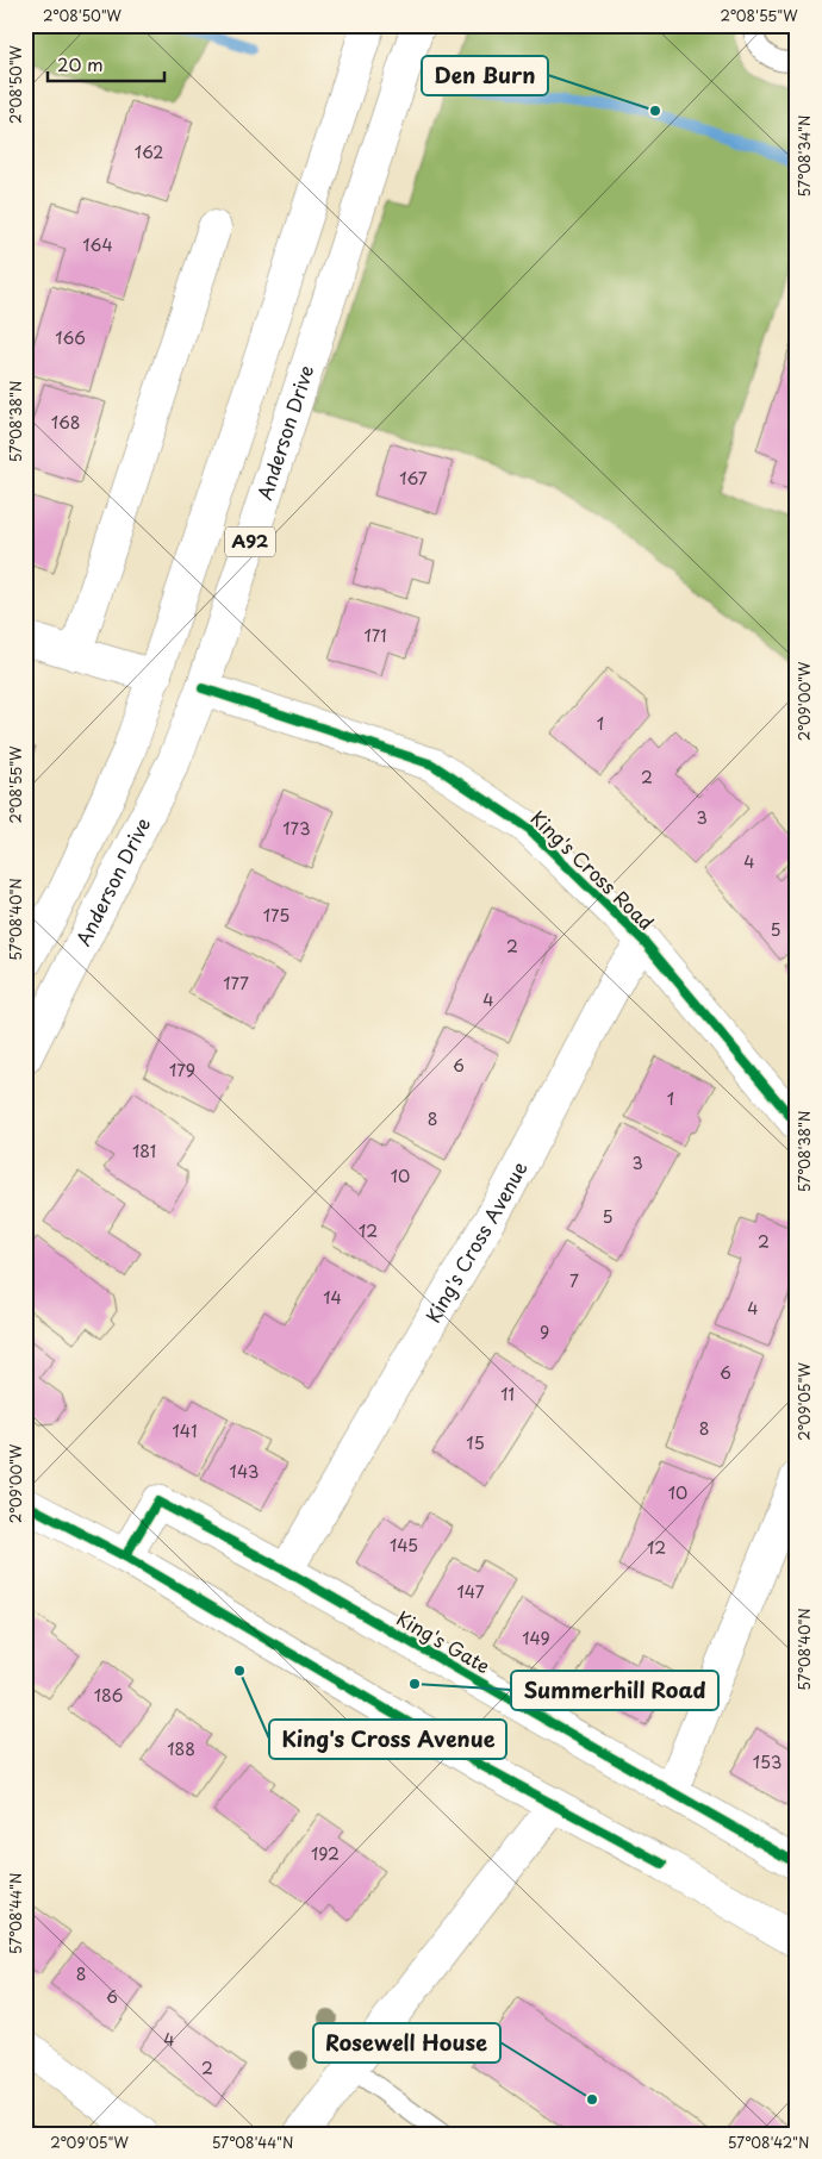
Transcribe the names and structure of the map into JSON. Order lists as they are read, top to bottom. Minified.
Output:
{"streets":{"street":["Anderson Drive","A92","King's Cross Road","King's Cross Avenue","King's Gate"]},"crossings":[["Anderson Drive","King's Cross Road"],["King's Cross Road","King's Cross Avenue"],["King's Cross Avenue","King's Gate"]],"places":["Den Burn","King's Cross Avenue","Summerhill Road","Rosewell House"],"house_numbers":["162","164","166","168","167","171","1","2","3","173","4","175","5","2","177","4","6","179","1","8","181","3","10","5","12","2","7","14","4","9","6","11","8","141","15","143","10","145","12","147","149","186","188","153","192","8","6","4","2"],"scale_bar":"20 m","coordinates":["2°08'50\"W","2°08'55\"W","57°08'34\"N","57°08'38\"N","2°09'00\"W","57°08'40\"N","2°09'05\"W","57°08'44\"N","57°08'42\"N"]}
